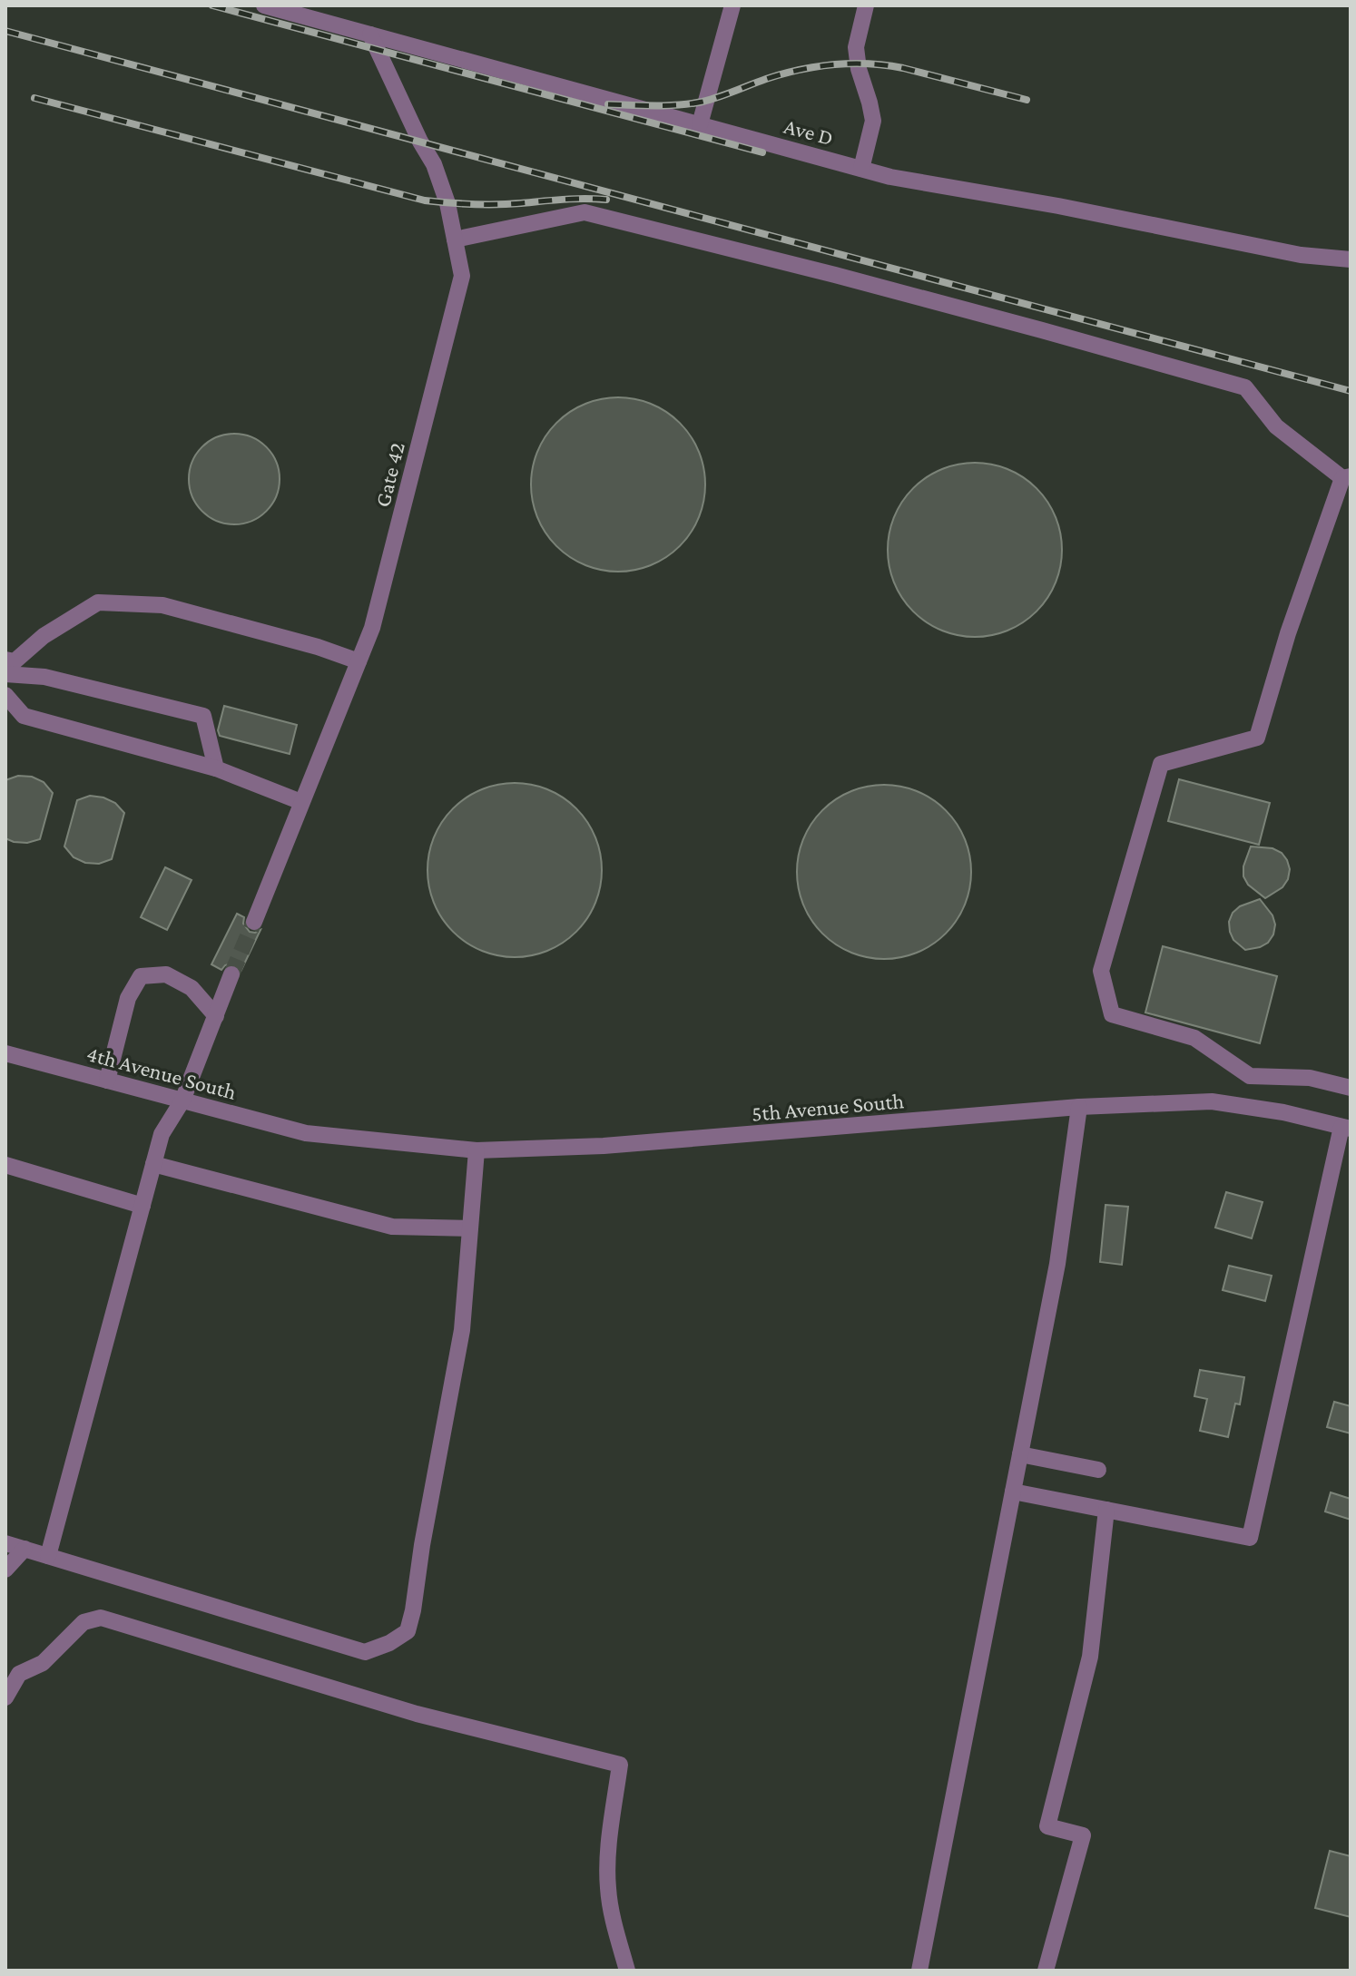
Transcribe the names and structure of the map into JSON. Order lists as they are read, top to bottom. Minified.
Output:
{"streets":{"street":["Ave D","Gate 42","4th Avenue South","5th Avenue South"]},"crossings":[["Ave D","Gate 42"],["4th Avenue South","5th Avenue South"]]}
